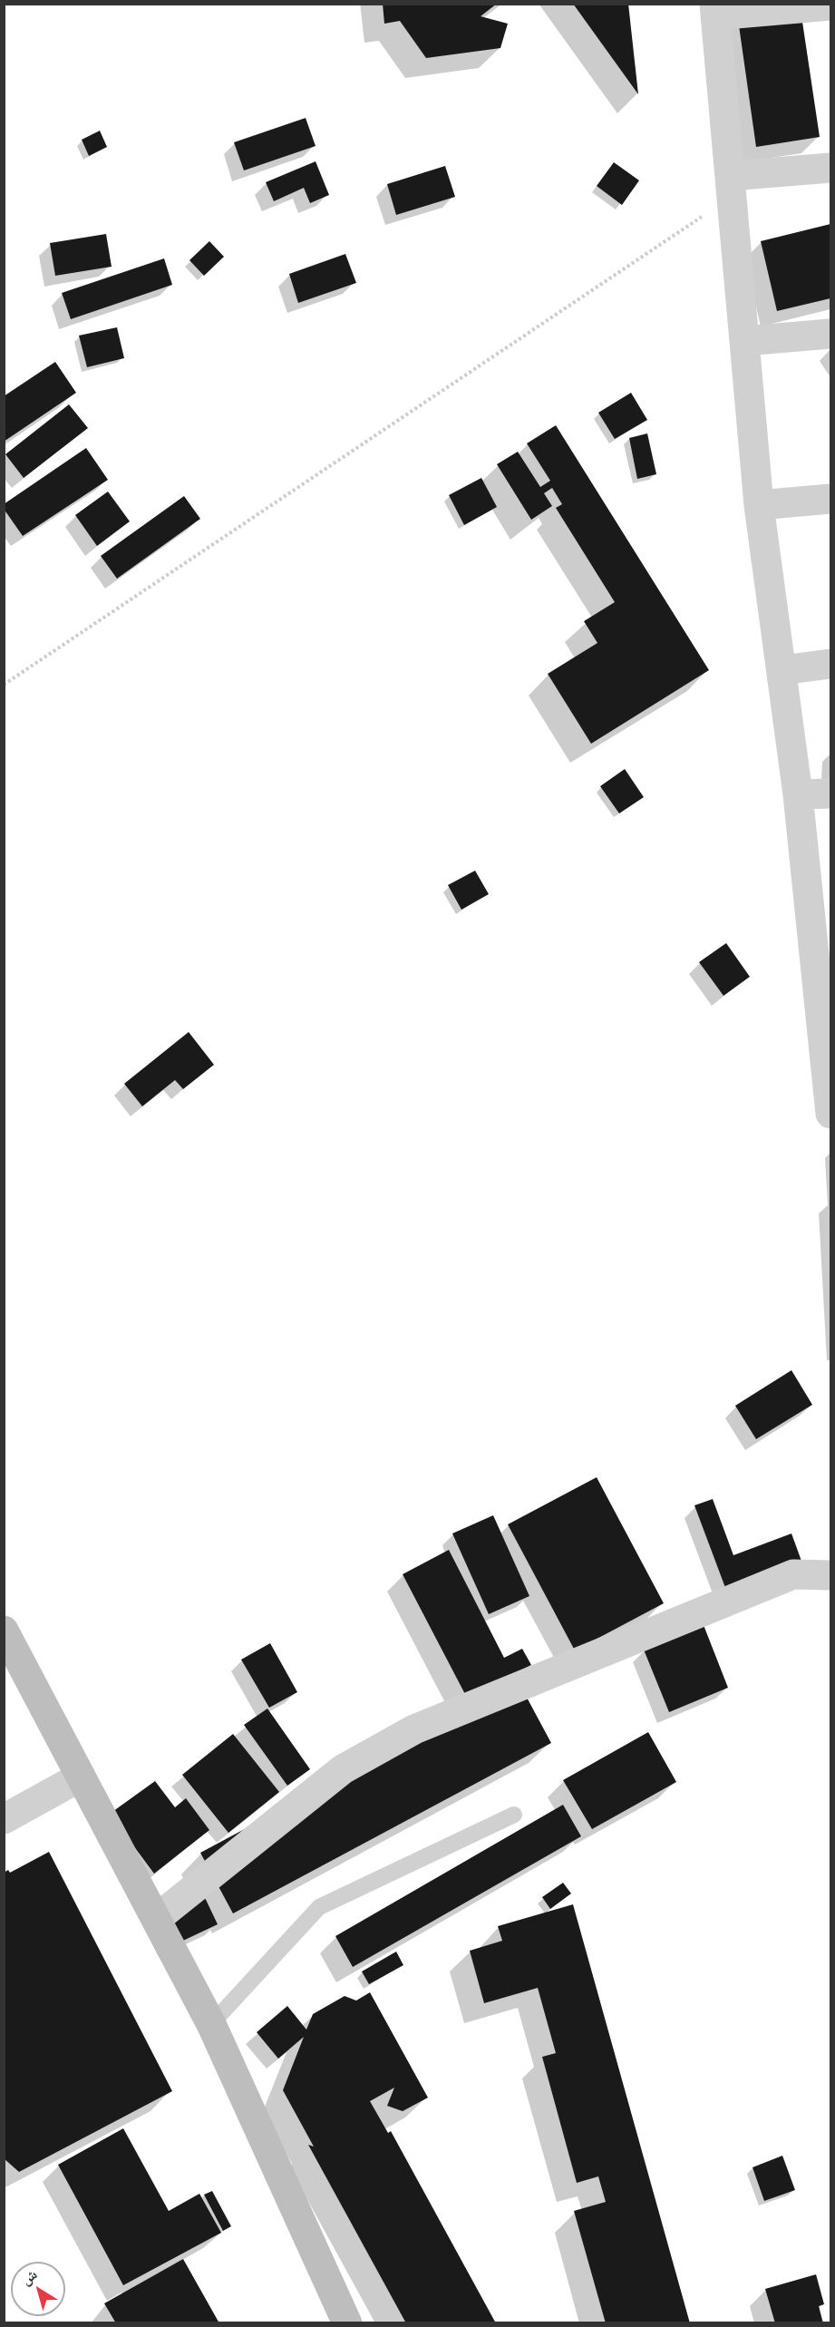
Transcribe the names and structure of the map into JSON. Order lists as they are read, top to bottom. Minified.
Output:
{"north":"top left"}
